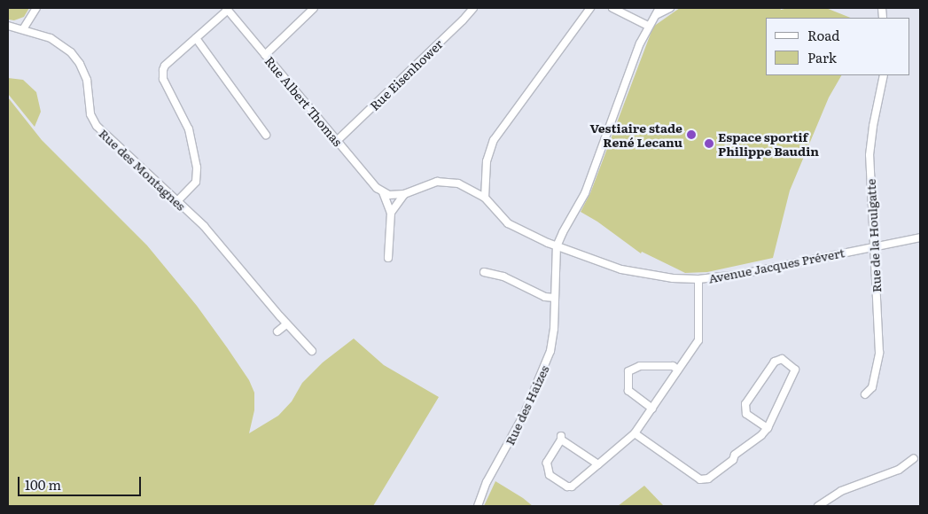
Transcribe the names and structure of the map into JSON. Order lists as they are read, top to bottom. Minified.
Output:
{"streets":{"street":["Rue Eisenhower","Rue Albert Thomas","Rue des Montagnes","Rue de la Houlgatte","Avenue Jacques Prévert","Rue des Haizes"]},"crossings":[["Rue Eisenhower","Rue Albert Thomas"],["Rue de la Houlgatte","Avenue Jacques Prévert"],["Avenue Jacques Prévert","Rue des Haizes"]],"places":["Vestiaire stade René Lecanu","Espace sportif Philippe Baudin"],"legend":["Road","Park"],"scale_bar":"100 m"}
